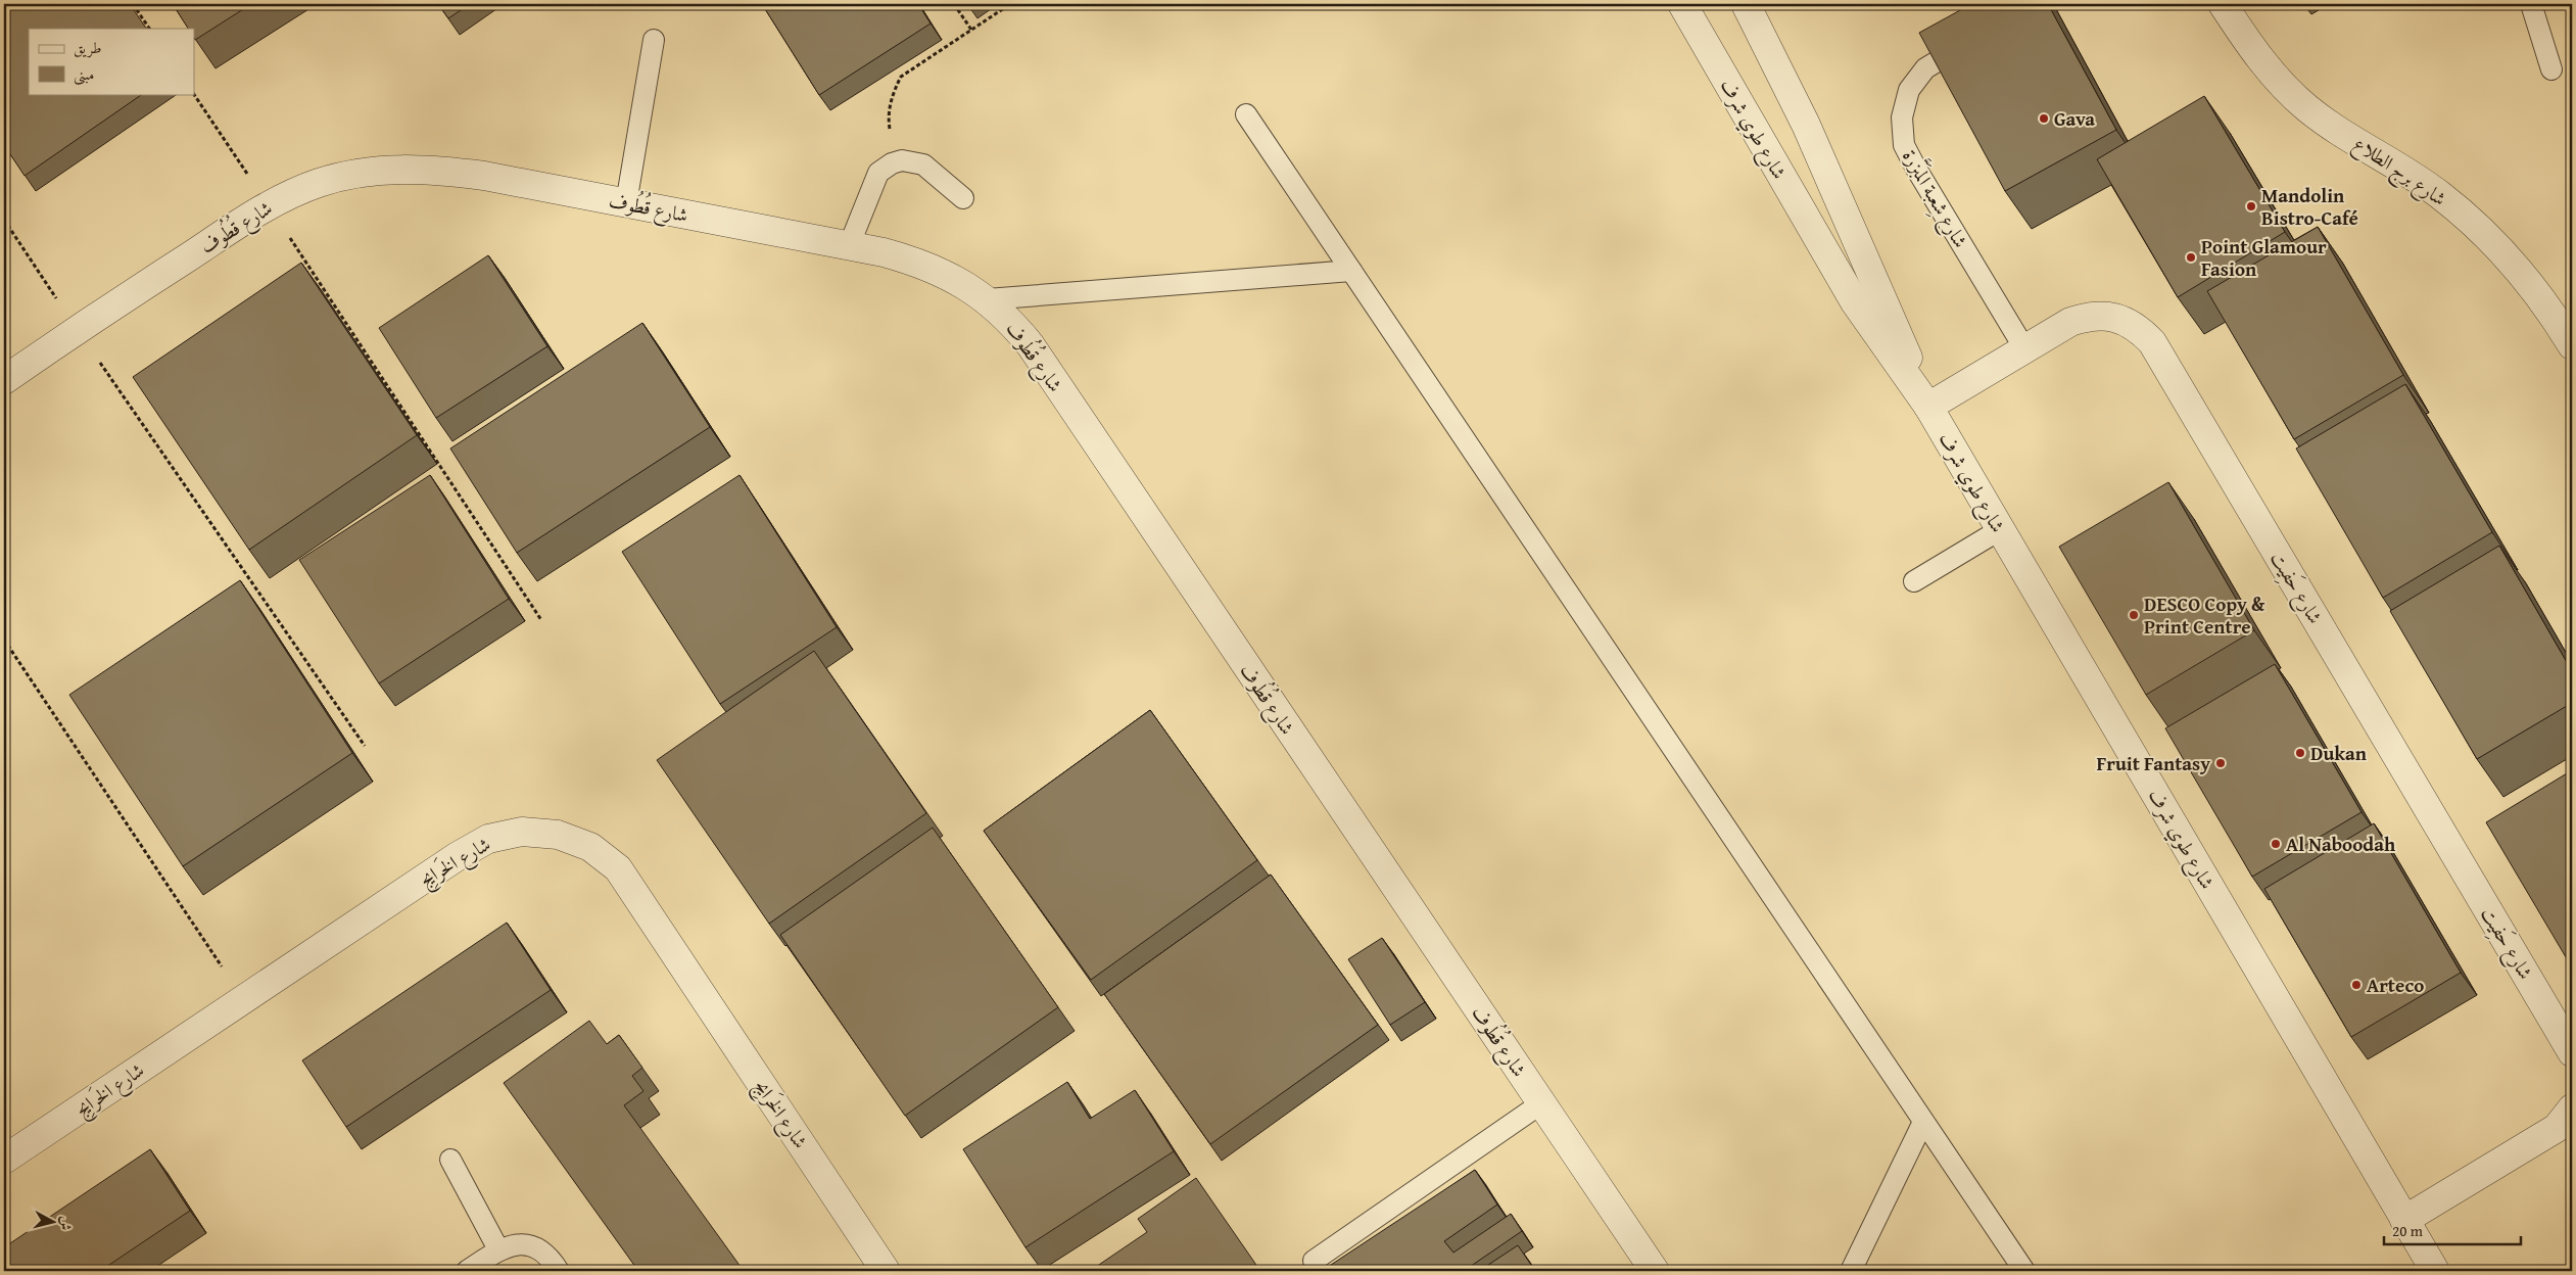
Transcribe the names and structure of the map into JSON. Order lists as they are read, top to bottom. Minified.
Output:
{"streets":{"street":["شارع طوي شرف","شارع برج الطلاع","شارع قُطُوف","شارع حَفِيت","شارع الخَرايِج"],"lane":["شارع شِعبة المبَزَّرة"]},"crossings":[["شارع طوي شرف","شارع حَفِيت"],["شارع شِعبة المبَزَّرة","شارع حَفِيت"]],"places":["Gava","Mandolin Bistro-Café","Point Glamour Fasion","DESCO Copy & Print Centre","Dukan","Fruit Fantasy","Al Naboodah","Arteco"],"legend":["طريق","مبنى"],"scale_bar":"20 m","north":"right"}
